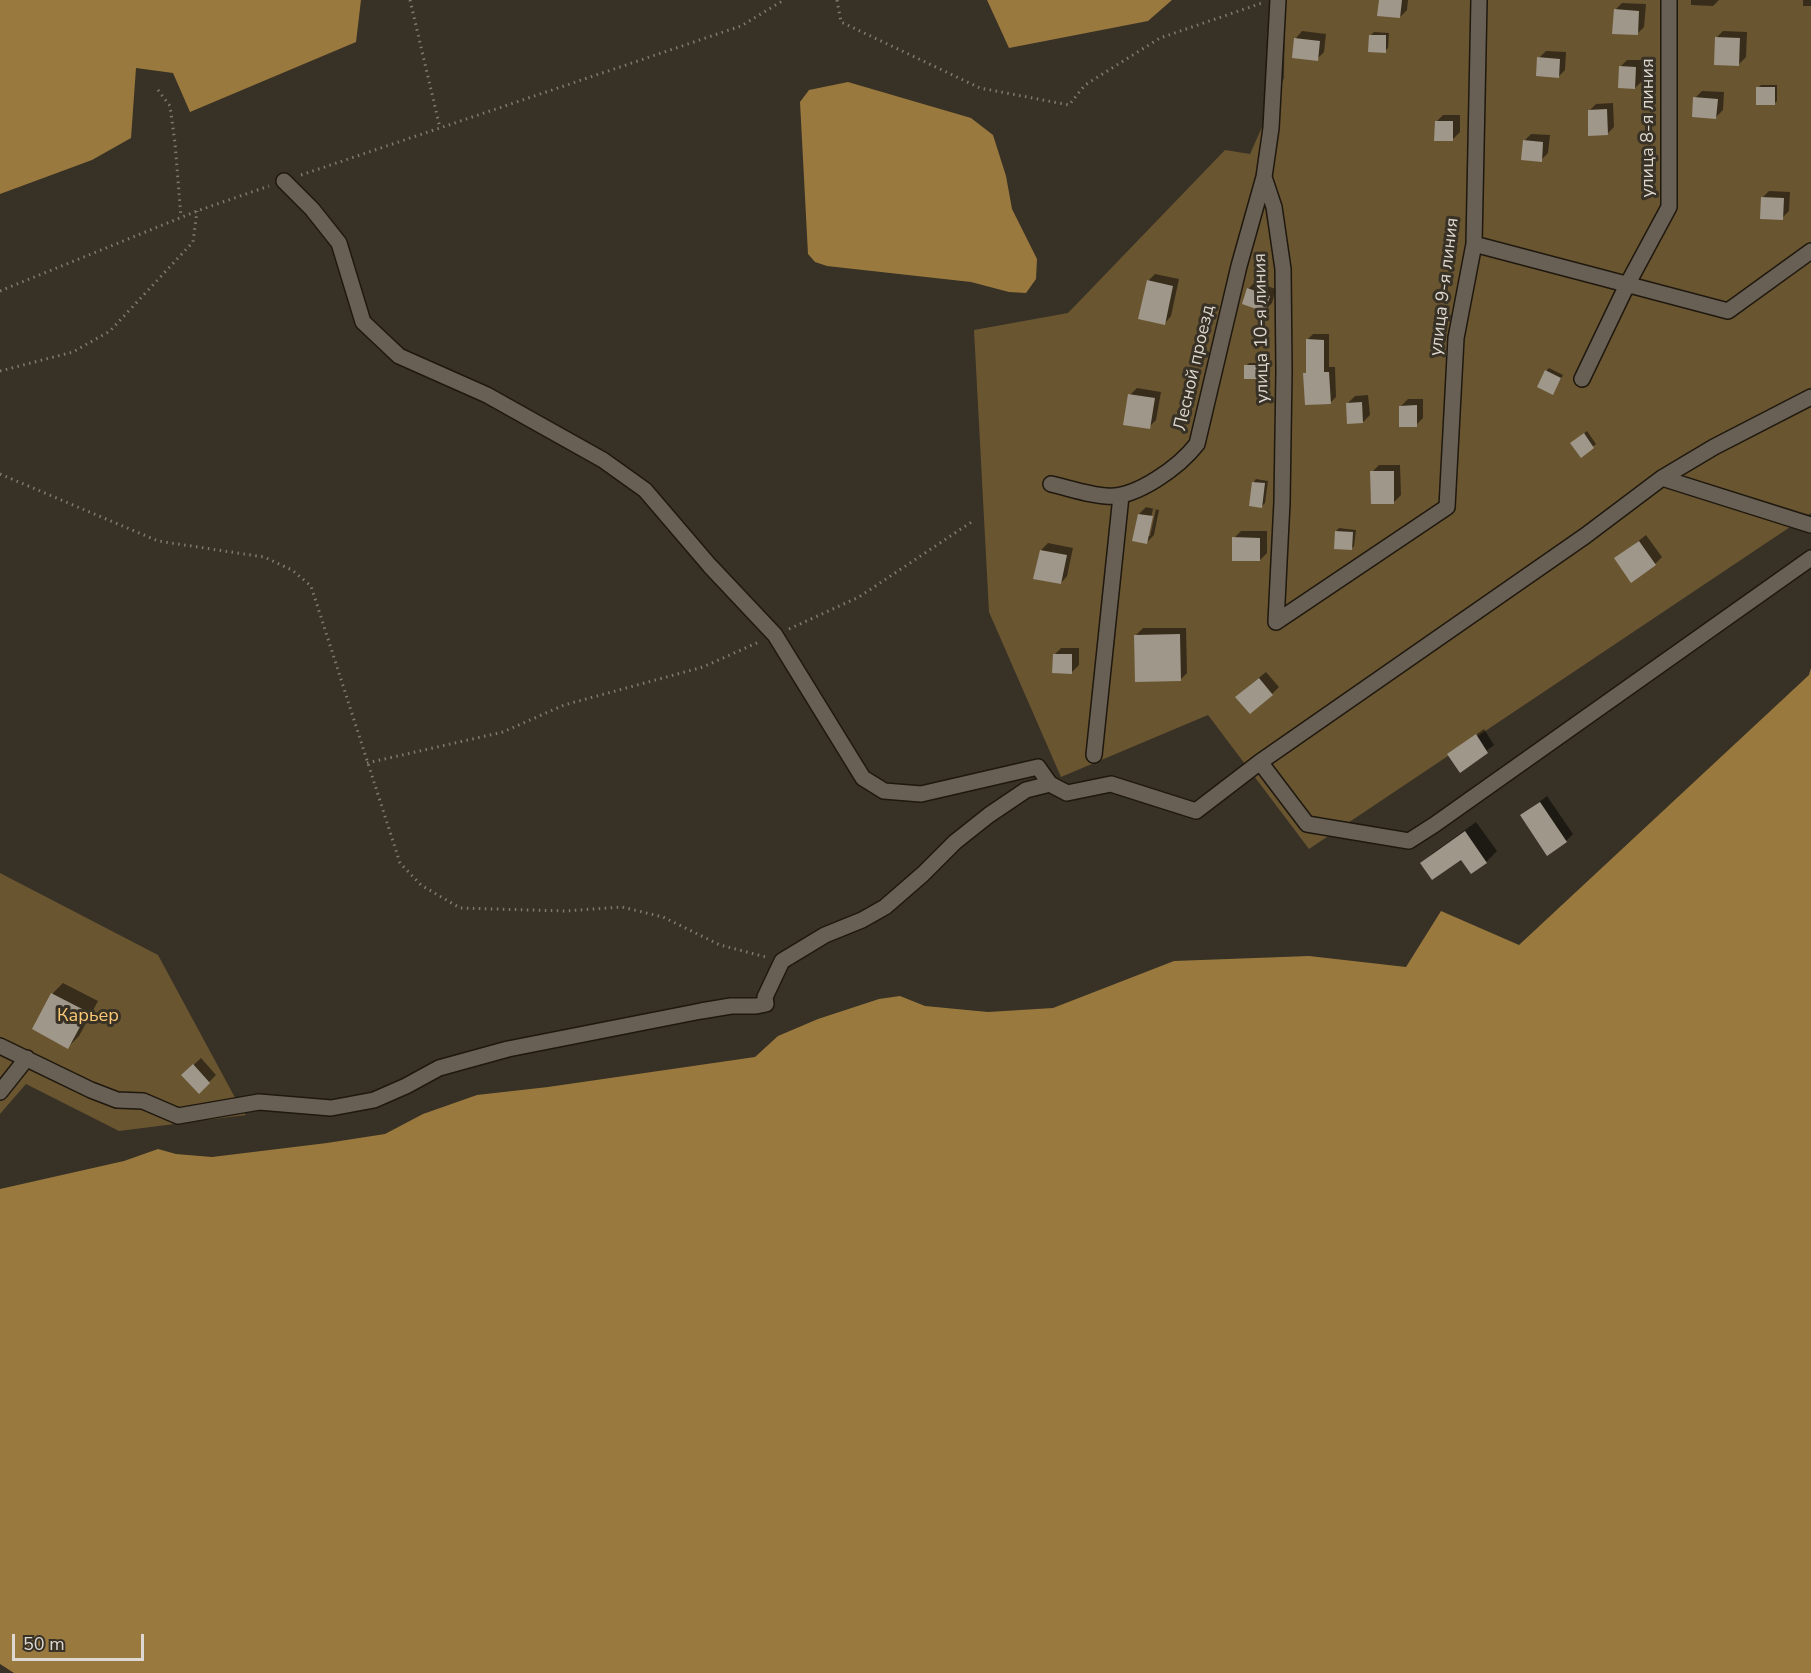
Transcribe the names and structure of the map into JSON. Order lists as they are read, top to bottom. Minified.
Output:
{"streets":{"street":["улица 8-я линия","улица 9-я линия","улица 10-я линия","Лесной проезд"]},"crossings":[["улица 9-я линия","улица 10-я линия"],["улица 10-я линия","Лесной проезд"]],"parks":["Карьер"],"scale_bar":"50 m"}
